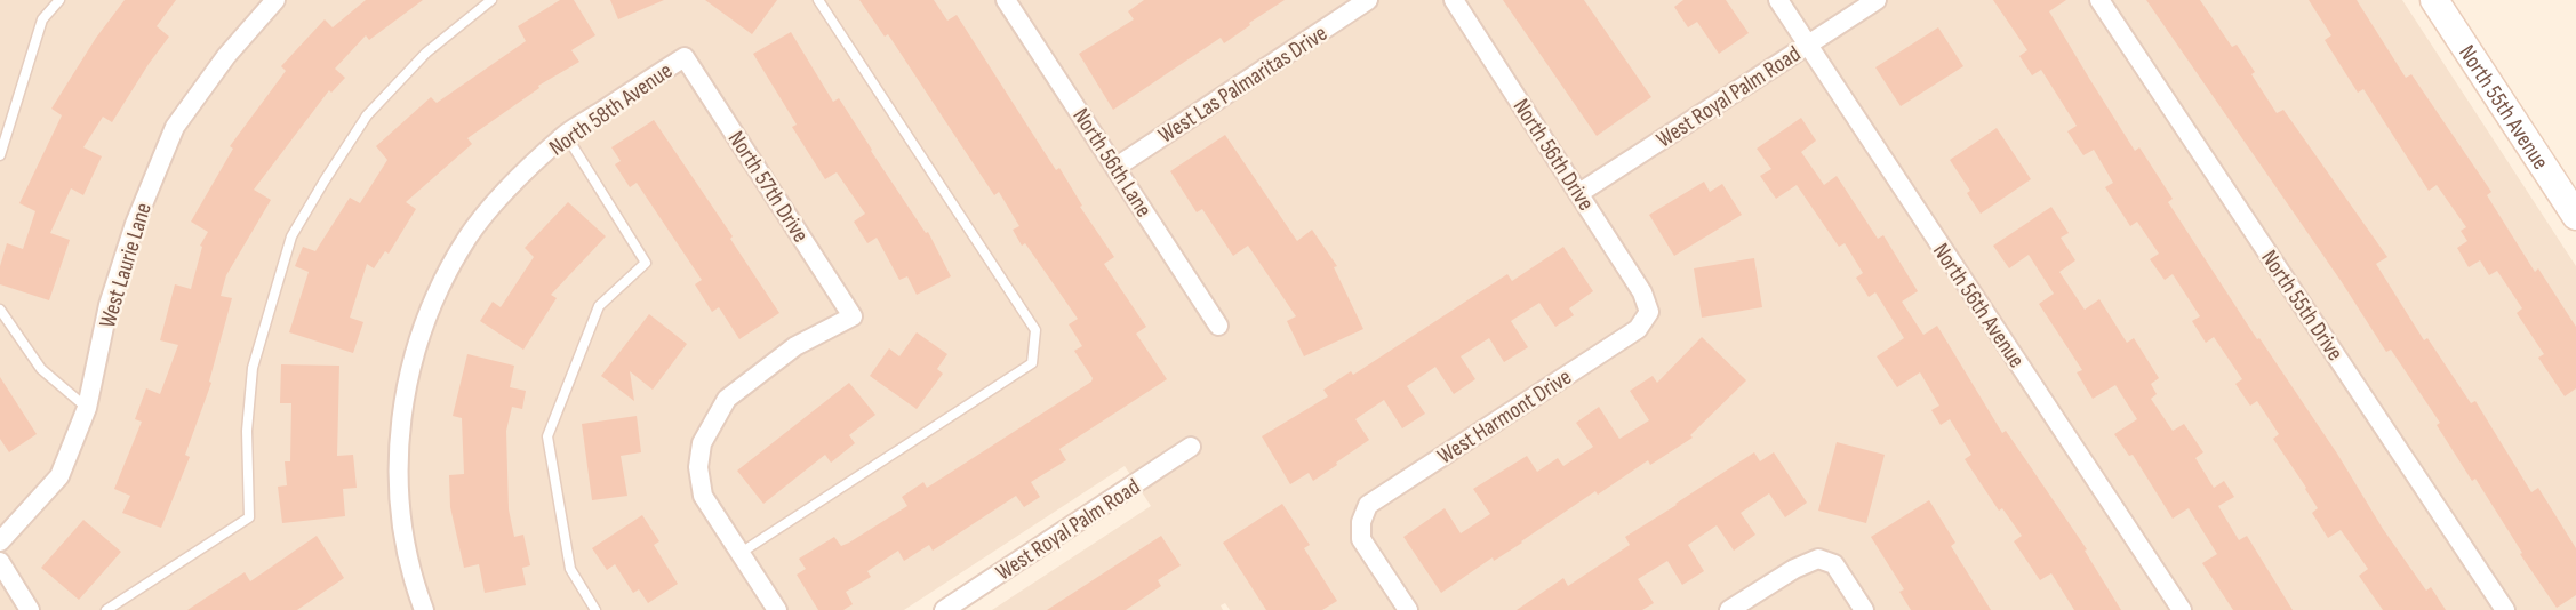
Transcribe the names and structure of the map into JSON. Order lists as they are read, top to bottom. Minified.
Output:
{"streets":{"street":["West Las Palmaritas Drive","West Royal Palm Road","North 55th Avenue","North 58th Avenue","North 56th Drive","North 56th Lane","North 57th Drive","West Laurie Lane","North 56th Avenue","North 55th Drive","West Harmont Drive"]},"crossings":[["West Las Palmaritas Drive","North 56th Lane"],["West Royal Palm Road","North 56th Drive"],["West Royal Palm Road","North 56th Avenue"],["North 58th Avenue","North 57th Drive"],["North 56th Drive","West Harmont Drive"]]}
